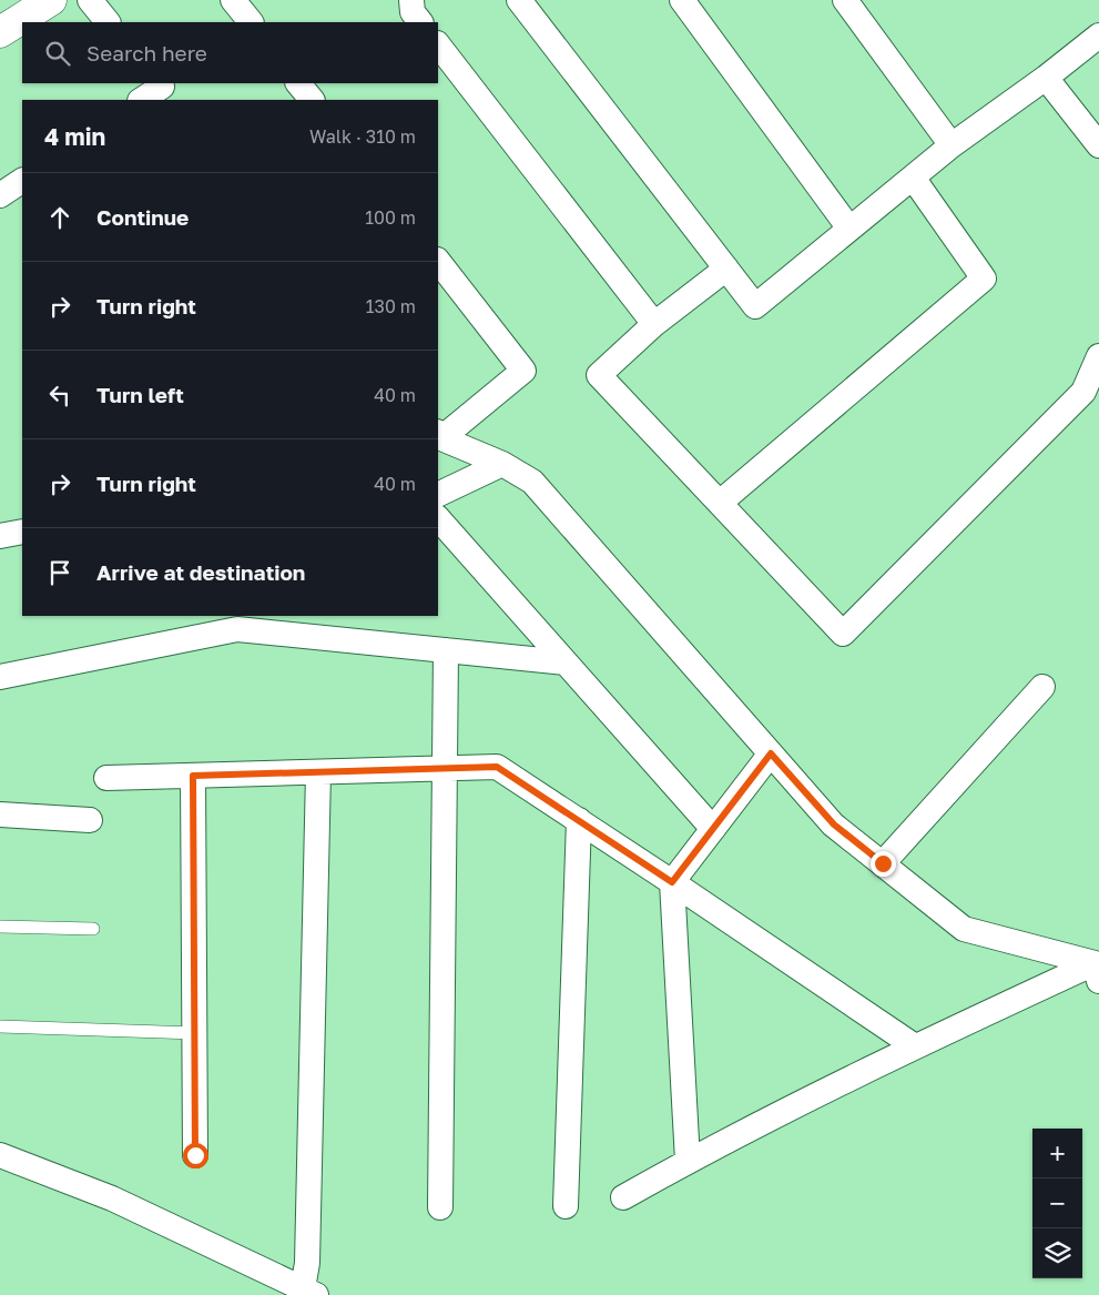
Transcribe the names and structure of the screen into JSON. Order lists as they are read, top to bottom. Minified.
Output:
{"page":{"search":"Search here","heading":["4 min","Walk · 310 m"],"list":[["Continue","100 m"],["Turn right","130 m"],["Turn left","40 m"],["Turn right","40 m"],"Arrive at destination"],"map_buttons":["+","−"]}}
